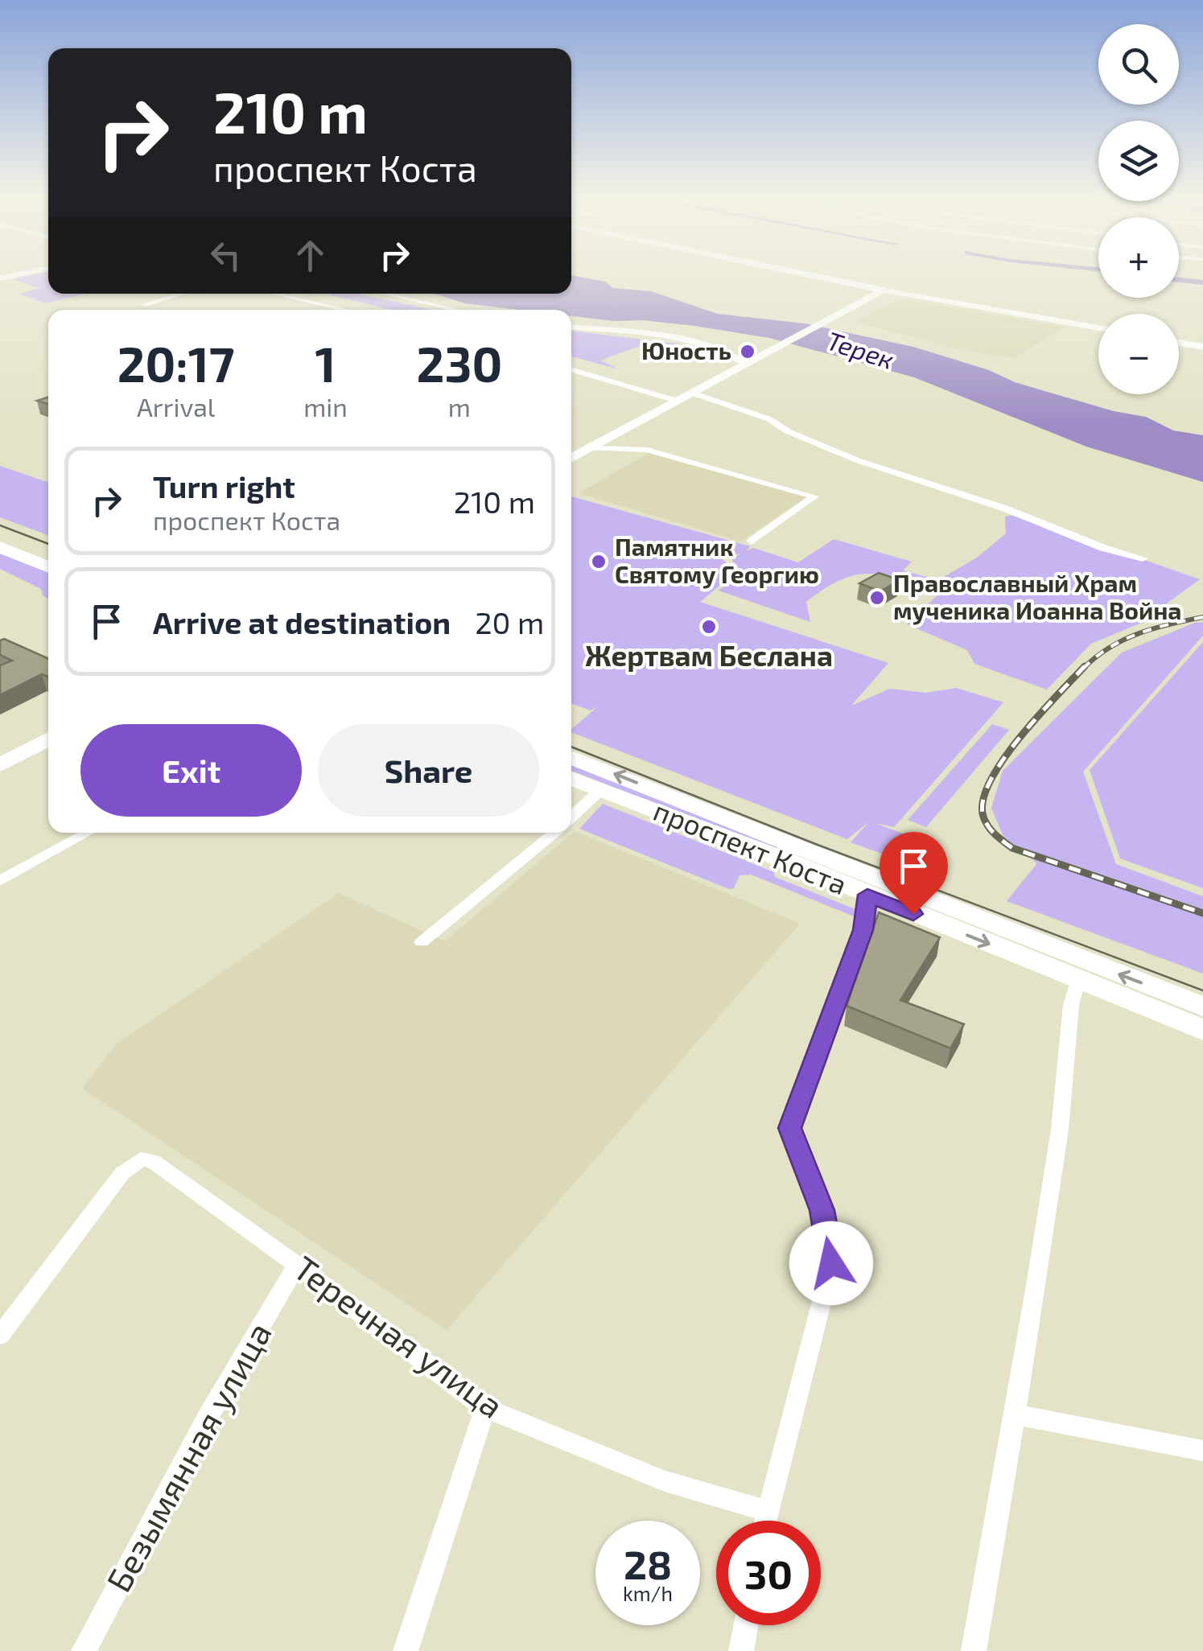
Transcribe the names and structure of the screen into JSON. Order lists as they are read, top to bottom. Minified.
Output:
{"streets":{"main road":["проспект Коста"],"street":["Теречная улица","Безымянная улица"]},"crossings":[["Теречная улица","Безымянная улица"]],"water":["Терек"],"places":["Юность","Памятник Святому Георгию","Православный Храм мученика Иоанна Война","Жертвам Беслана"],"page":{"map_buttons":["+","−"],"turn":["210 m","проспект Коста"],"eta":["20:17","Arrival","1","min","230","m"],"list":[{"name":"Turn right","note":"проспект Коста","value":"210 m"},{"name":"Arrive at destination","value":"20 m"}],"buttons":["Exit","Share"],"speed":"28 km/h","limit":"30"}}
